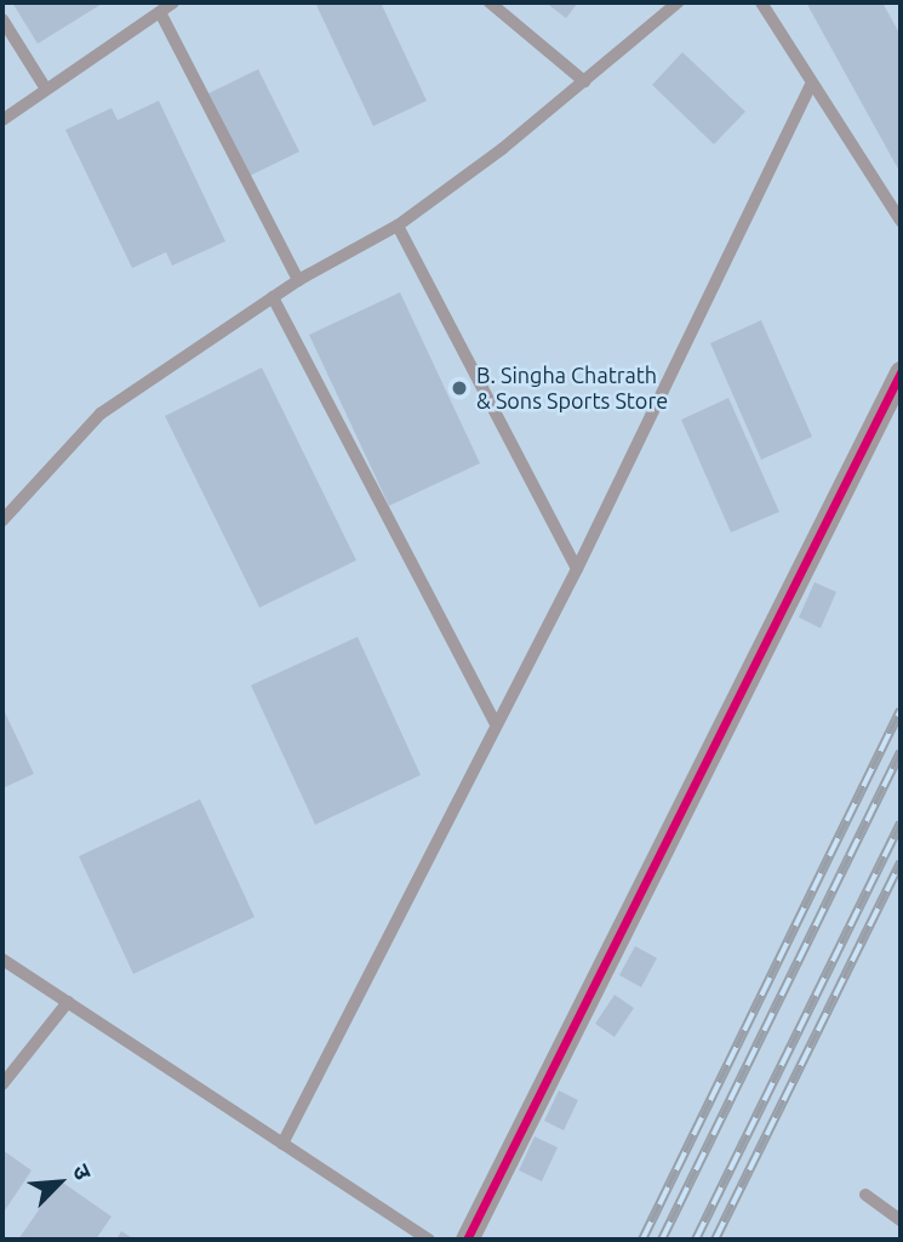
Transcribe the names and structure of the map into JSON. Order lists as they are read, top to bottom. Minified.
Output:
{"places":["B. Singha Chatrath & Sons Sports Store"],"north":"top right"}
